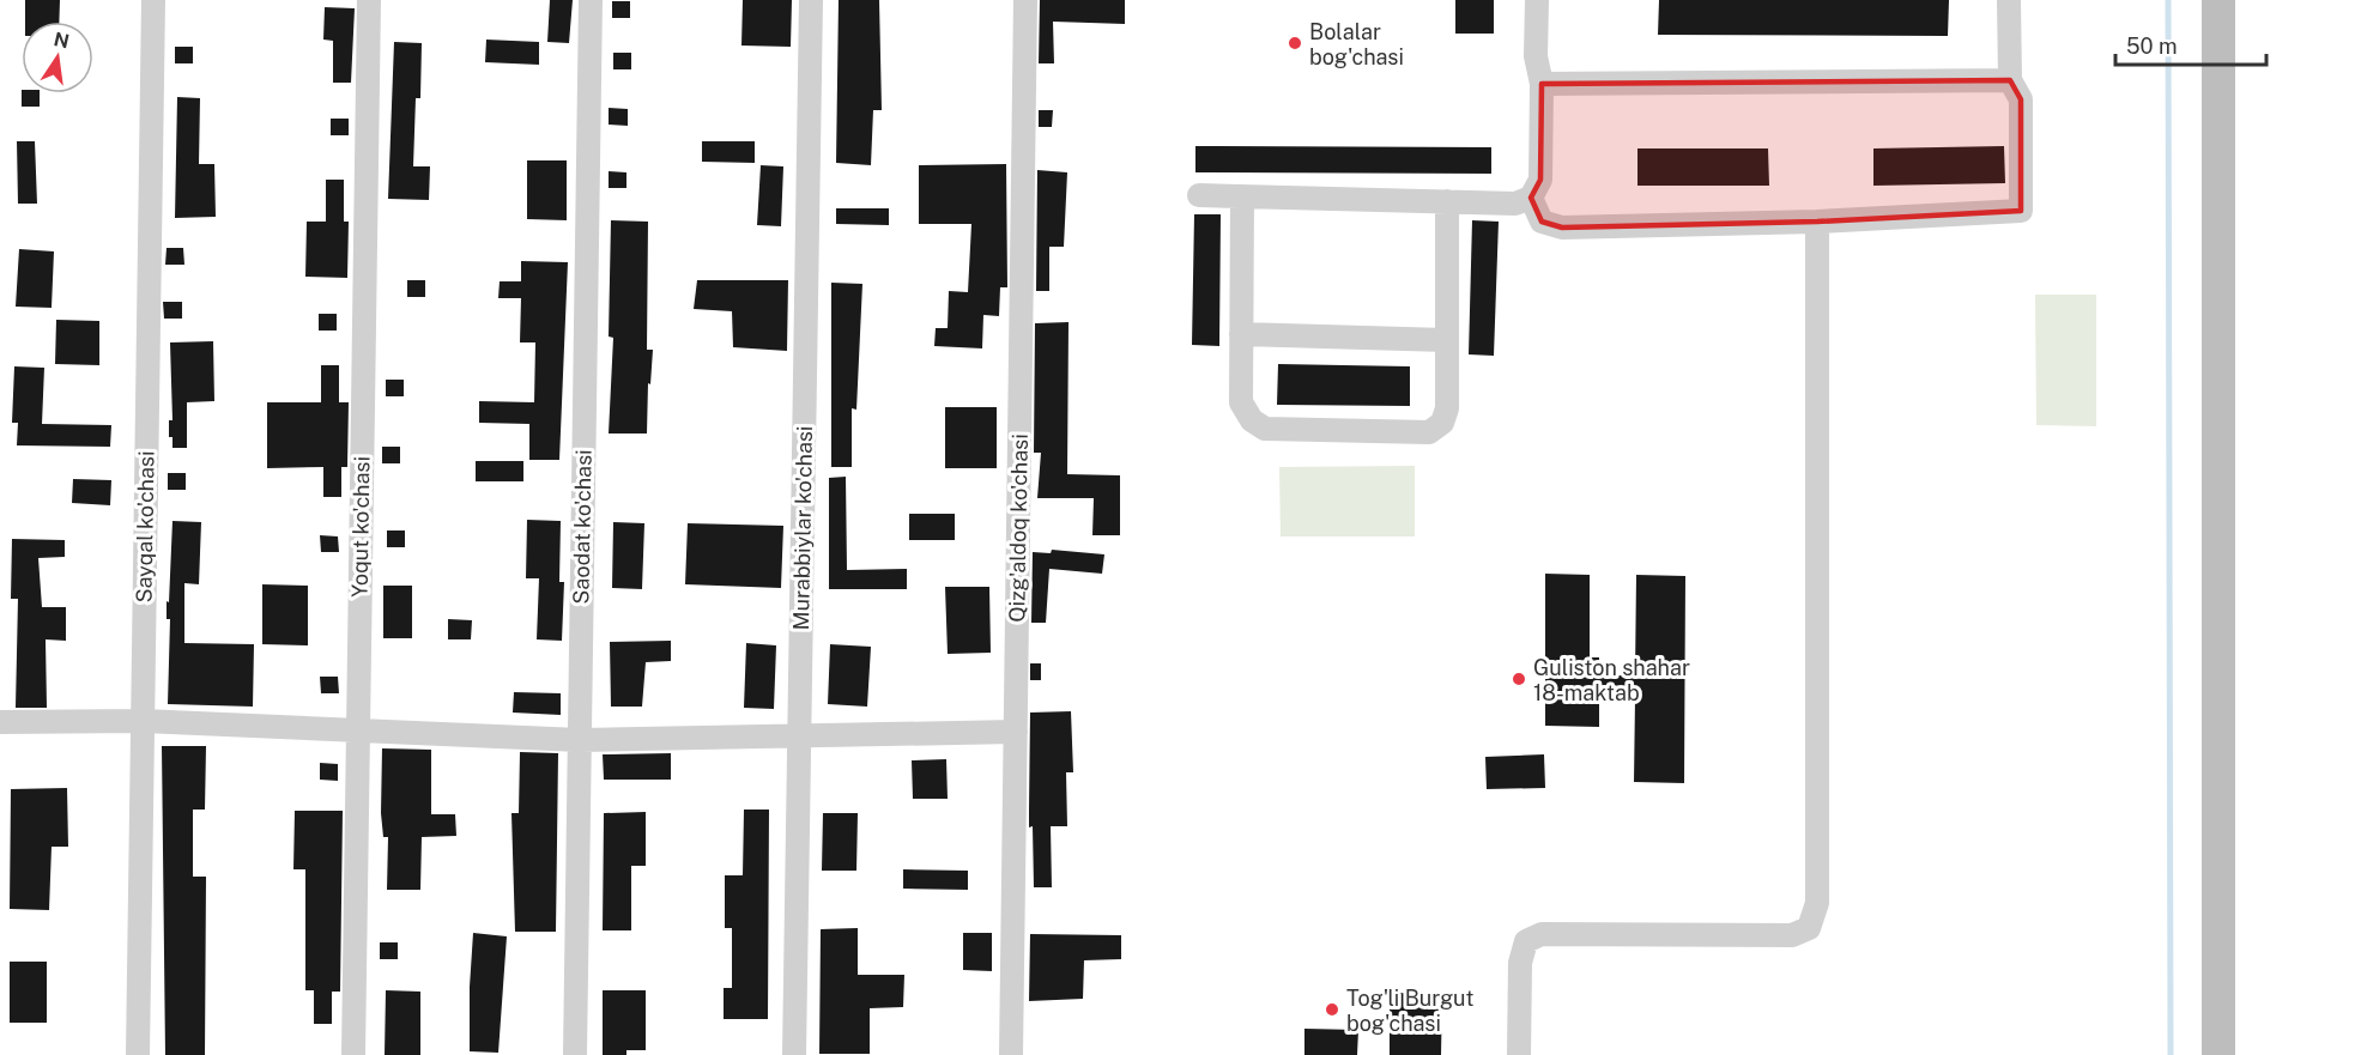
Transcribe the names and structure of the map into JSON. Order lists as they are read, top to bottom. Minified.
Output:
{"streets":{"street":["Sayqal ko'chasi","Yoqut ko'chasi","Saodat ko'chasi","Murabbiylar ko'chasi","Qizg'aldoq ko'chasi"]},"places":["Bolalar bog'chasi","Guliston shahar 18-maktab","Tog'li Burgut bog'chasi"],"scale_bar":"50 m","north":"top"}
